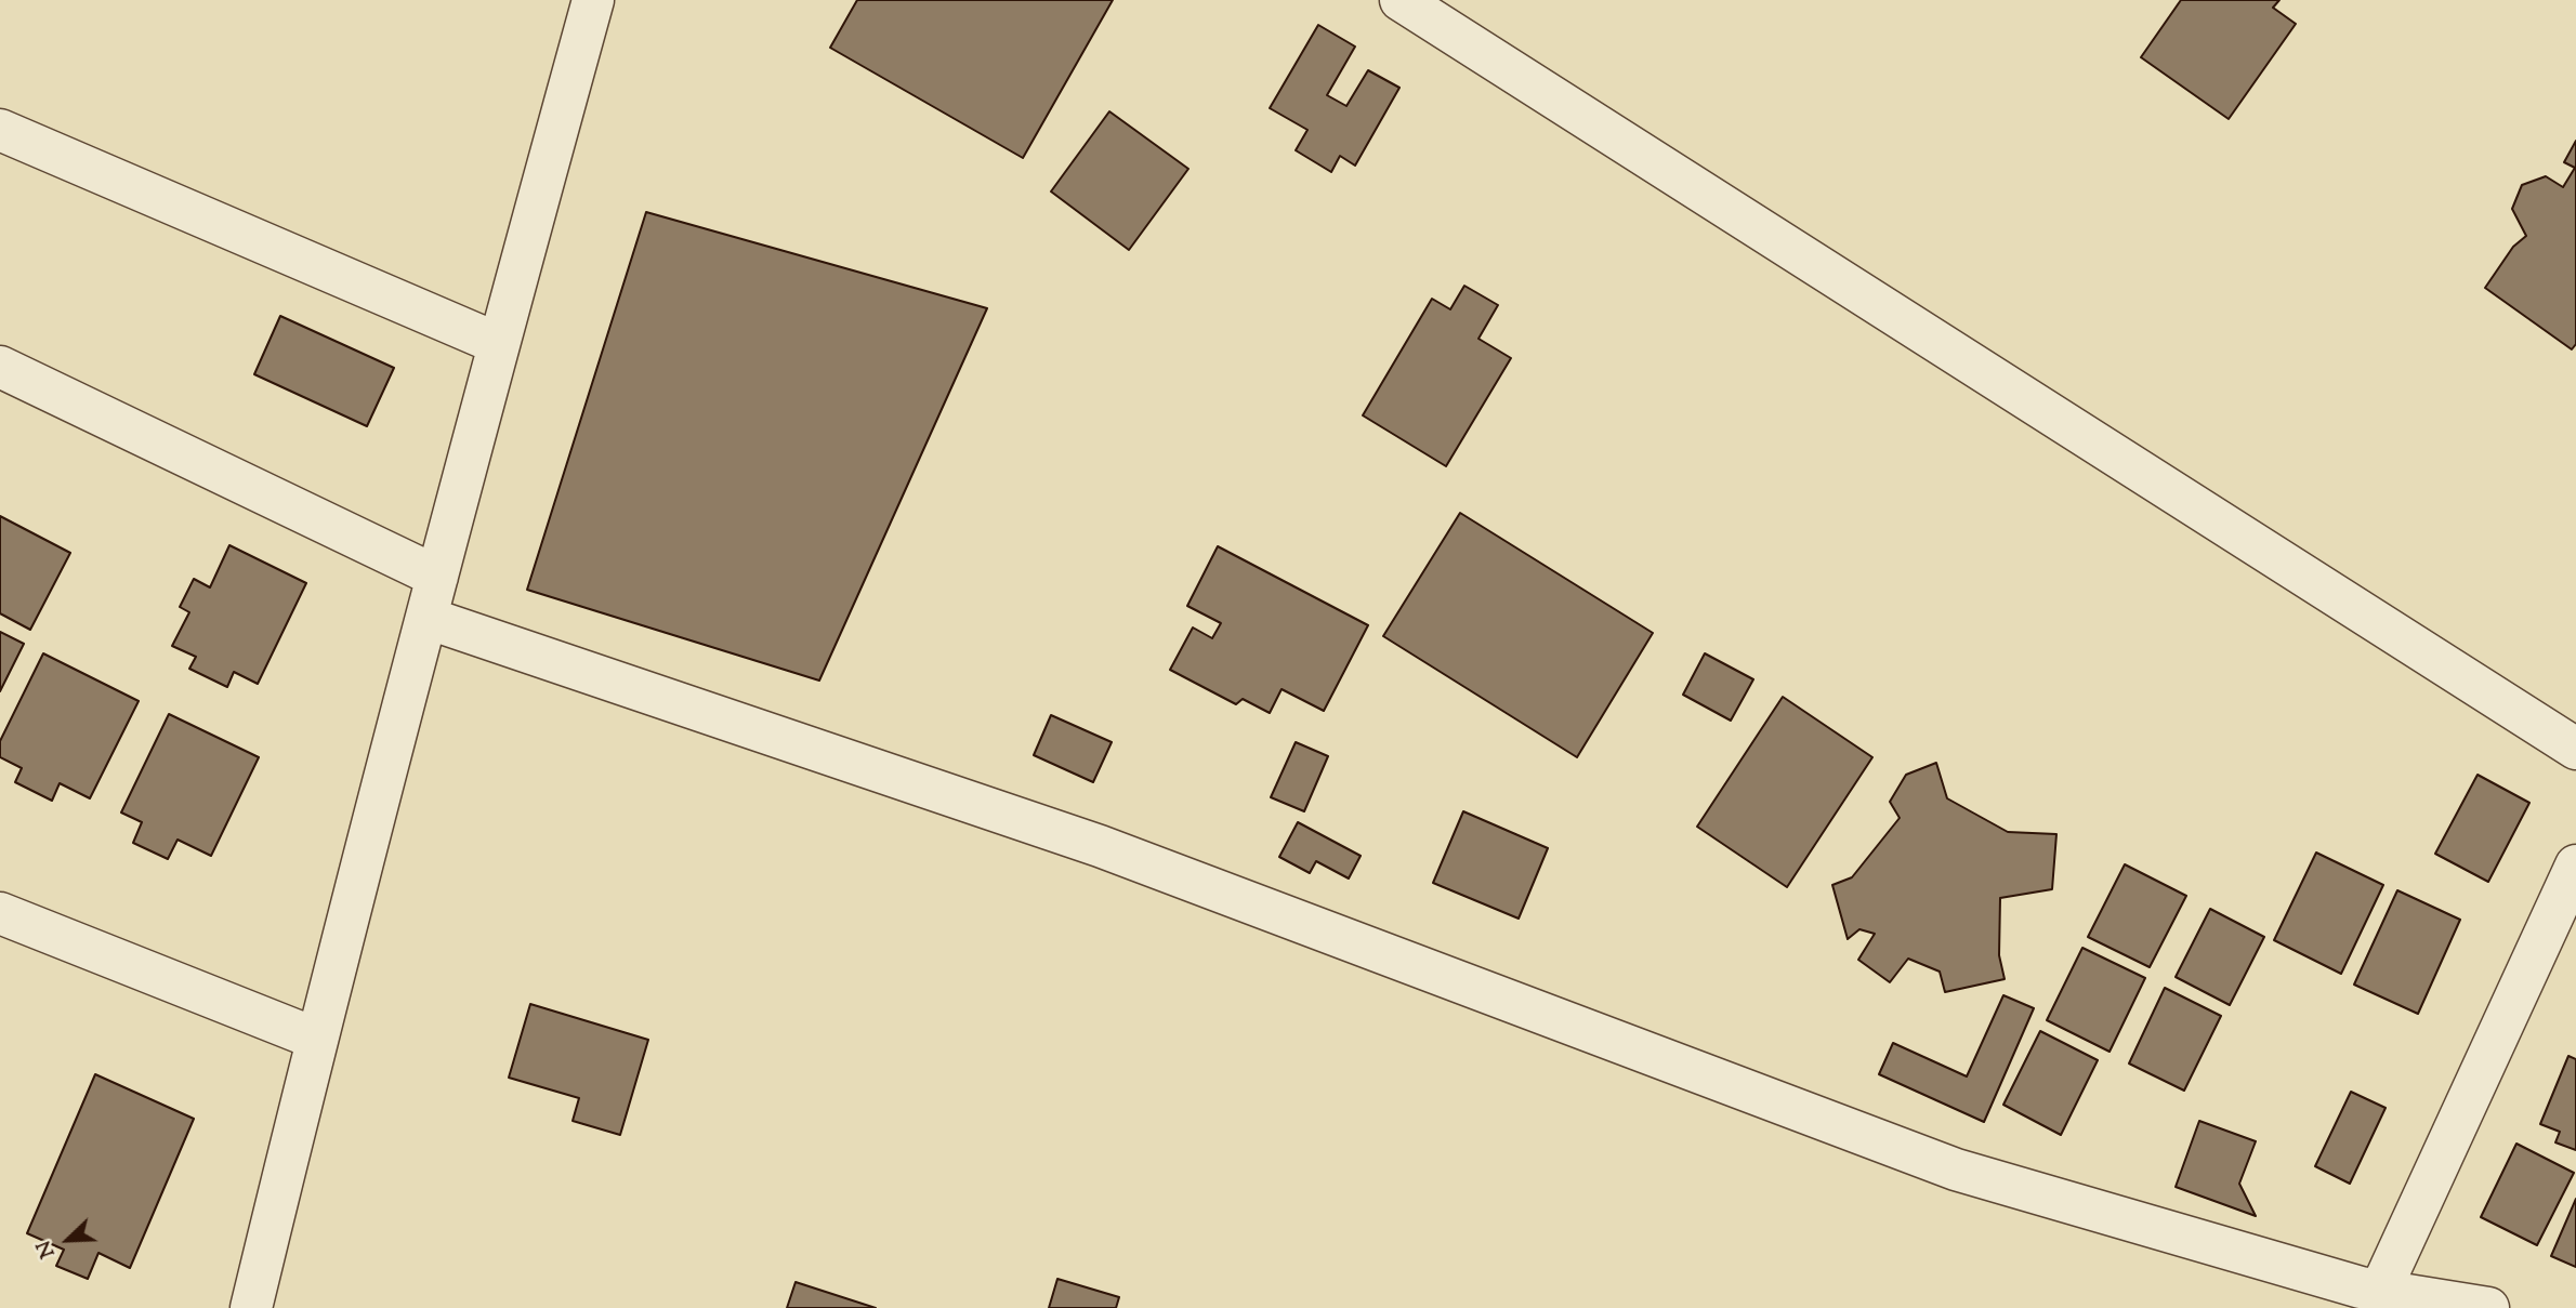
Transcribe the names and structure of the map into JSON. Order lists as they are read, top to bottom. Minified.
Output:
{"north":"bottom left"}
